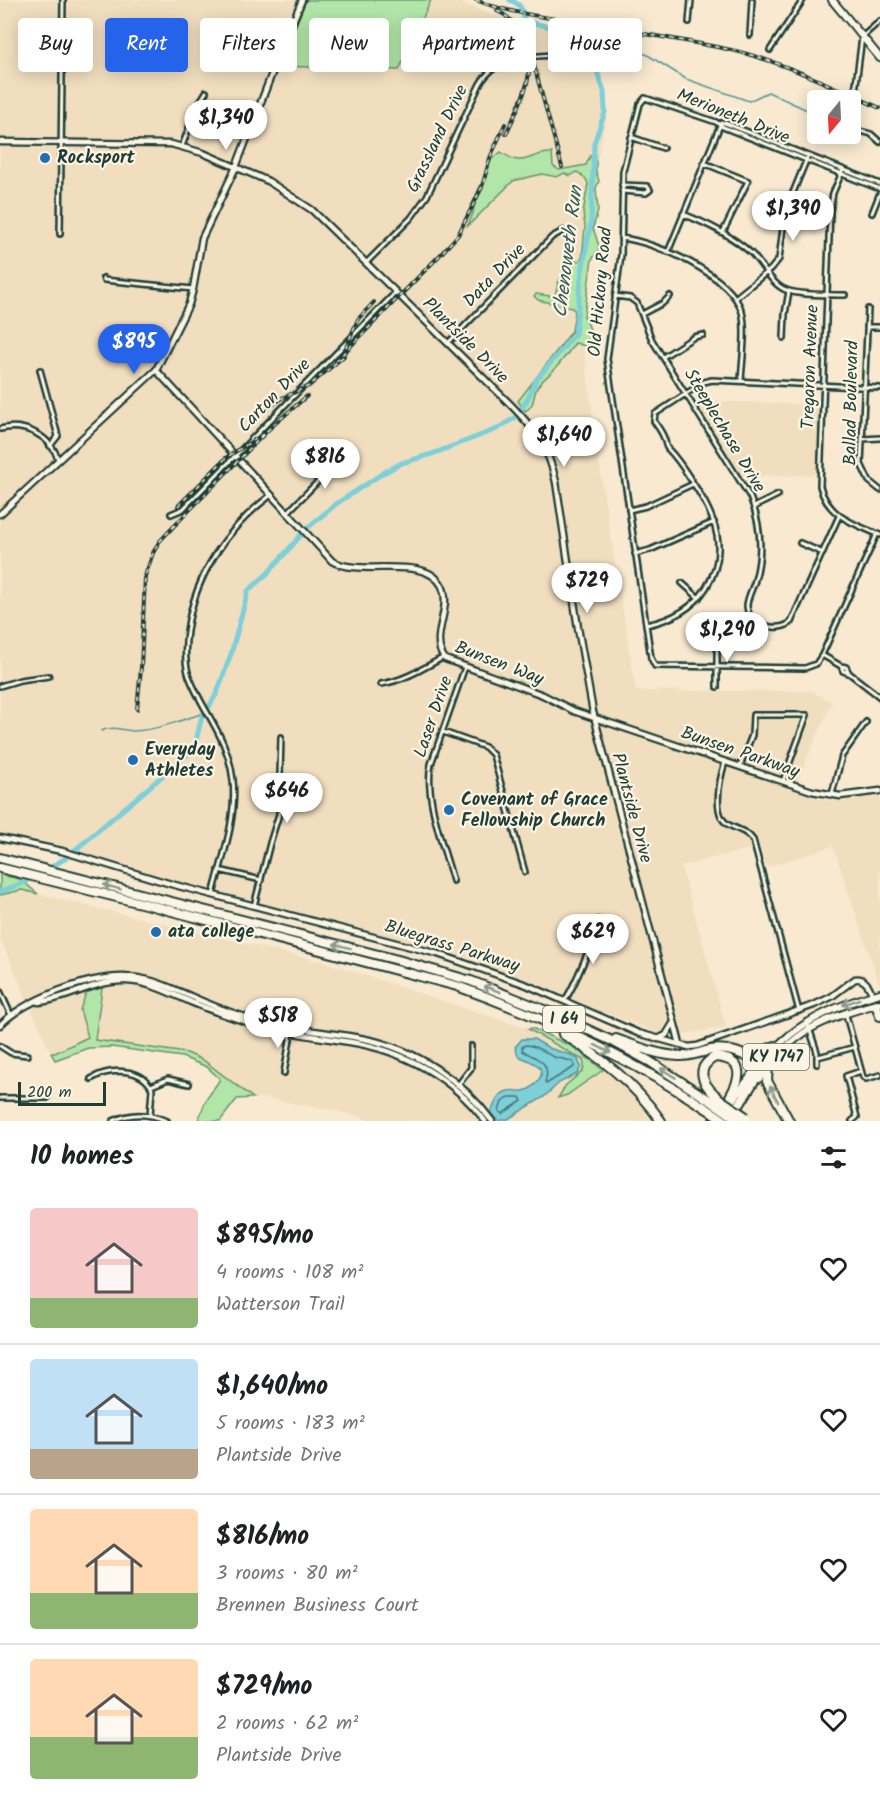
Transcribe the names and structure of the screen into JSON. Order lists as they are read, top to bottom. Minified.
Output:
{"streets":{"highway":["I 64"],"main road":["KY 1747"],"street":["Merioneth Drive","Grassland Drive","Data Drive","Old Hickory Road","Plantside Drive","Tregaron Avenue","Carton Drive","Ballad Boulevard","Steeplechase Drive","Bunsen Way","Laser Drive","Bunsen Parkway","Bluegrass Parkway"]},"crossings":[["Merioneth Drive","Old Hickory Road"],["Merioneth Drive","Tregaron Avenue"],["Grassland Drive","Plantside Drive"],["Data Drive","Plantside Drive"],["Old Hickory Road","Steeplechase Drive"],["Plantside Drive","Carton Drive"],["Plantside Drive","Bunsen Way"],["Plantside Drive","Bunsen Parkway"],["Plantside Drive","Bluegrass Parkway"],["Carton Drive","Bunsen Way"],["Bunsen Way","Laser Drive"],["Bunsen Way","Bunsen Parkway"],["Bluegrass Parkway","KY 1747"],["I 64","KY 1747"]],"water":["Chenoweth Run"],"places":["Rocksport","Everyday Athletes","Covenant of Grace Fellowship Church","ata college"],"scale_bar":"200 m","north":"bottom","page":{"chip":["Buy","Rent","Filters","New","Apartment","House"],"price":["$1,340","$1,390","$895","$1,640","$816","$729","$1,290","$646","$629","$518"],"scale":"200 m","heading":"10 homes","list":[{"name":"$895/mo","note":"4 rooms · 108 m² · Watterson Trail"},{"name":"$1,640/mo","note":"5 rooms · 183 m² · Plantside Drive"},{"name":"$816/mo","note":"3 rooms · 80 m² · Brennen Business Court"},{"name":"$729/mo","note":"2 rooms · 62 m² · Plantside Drive"}]}}
